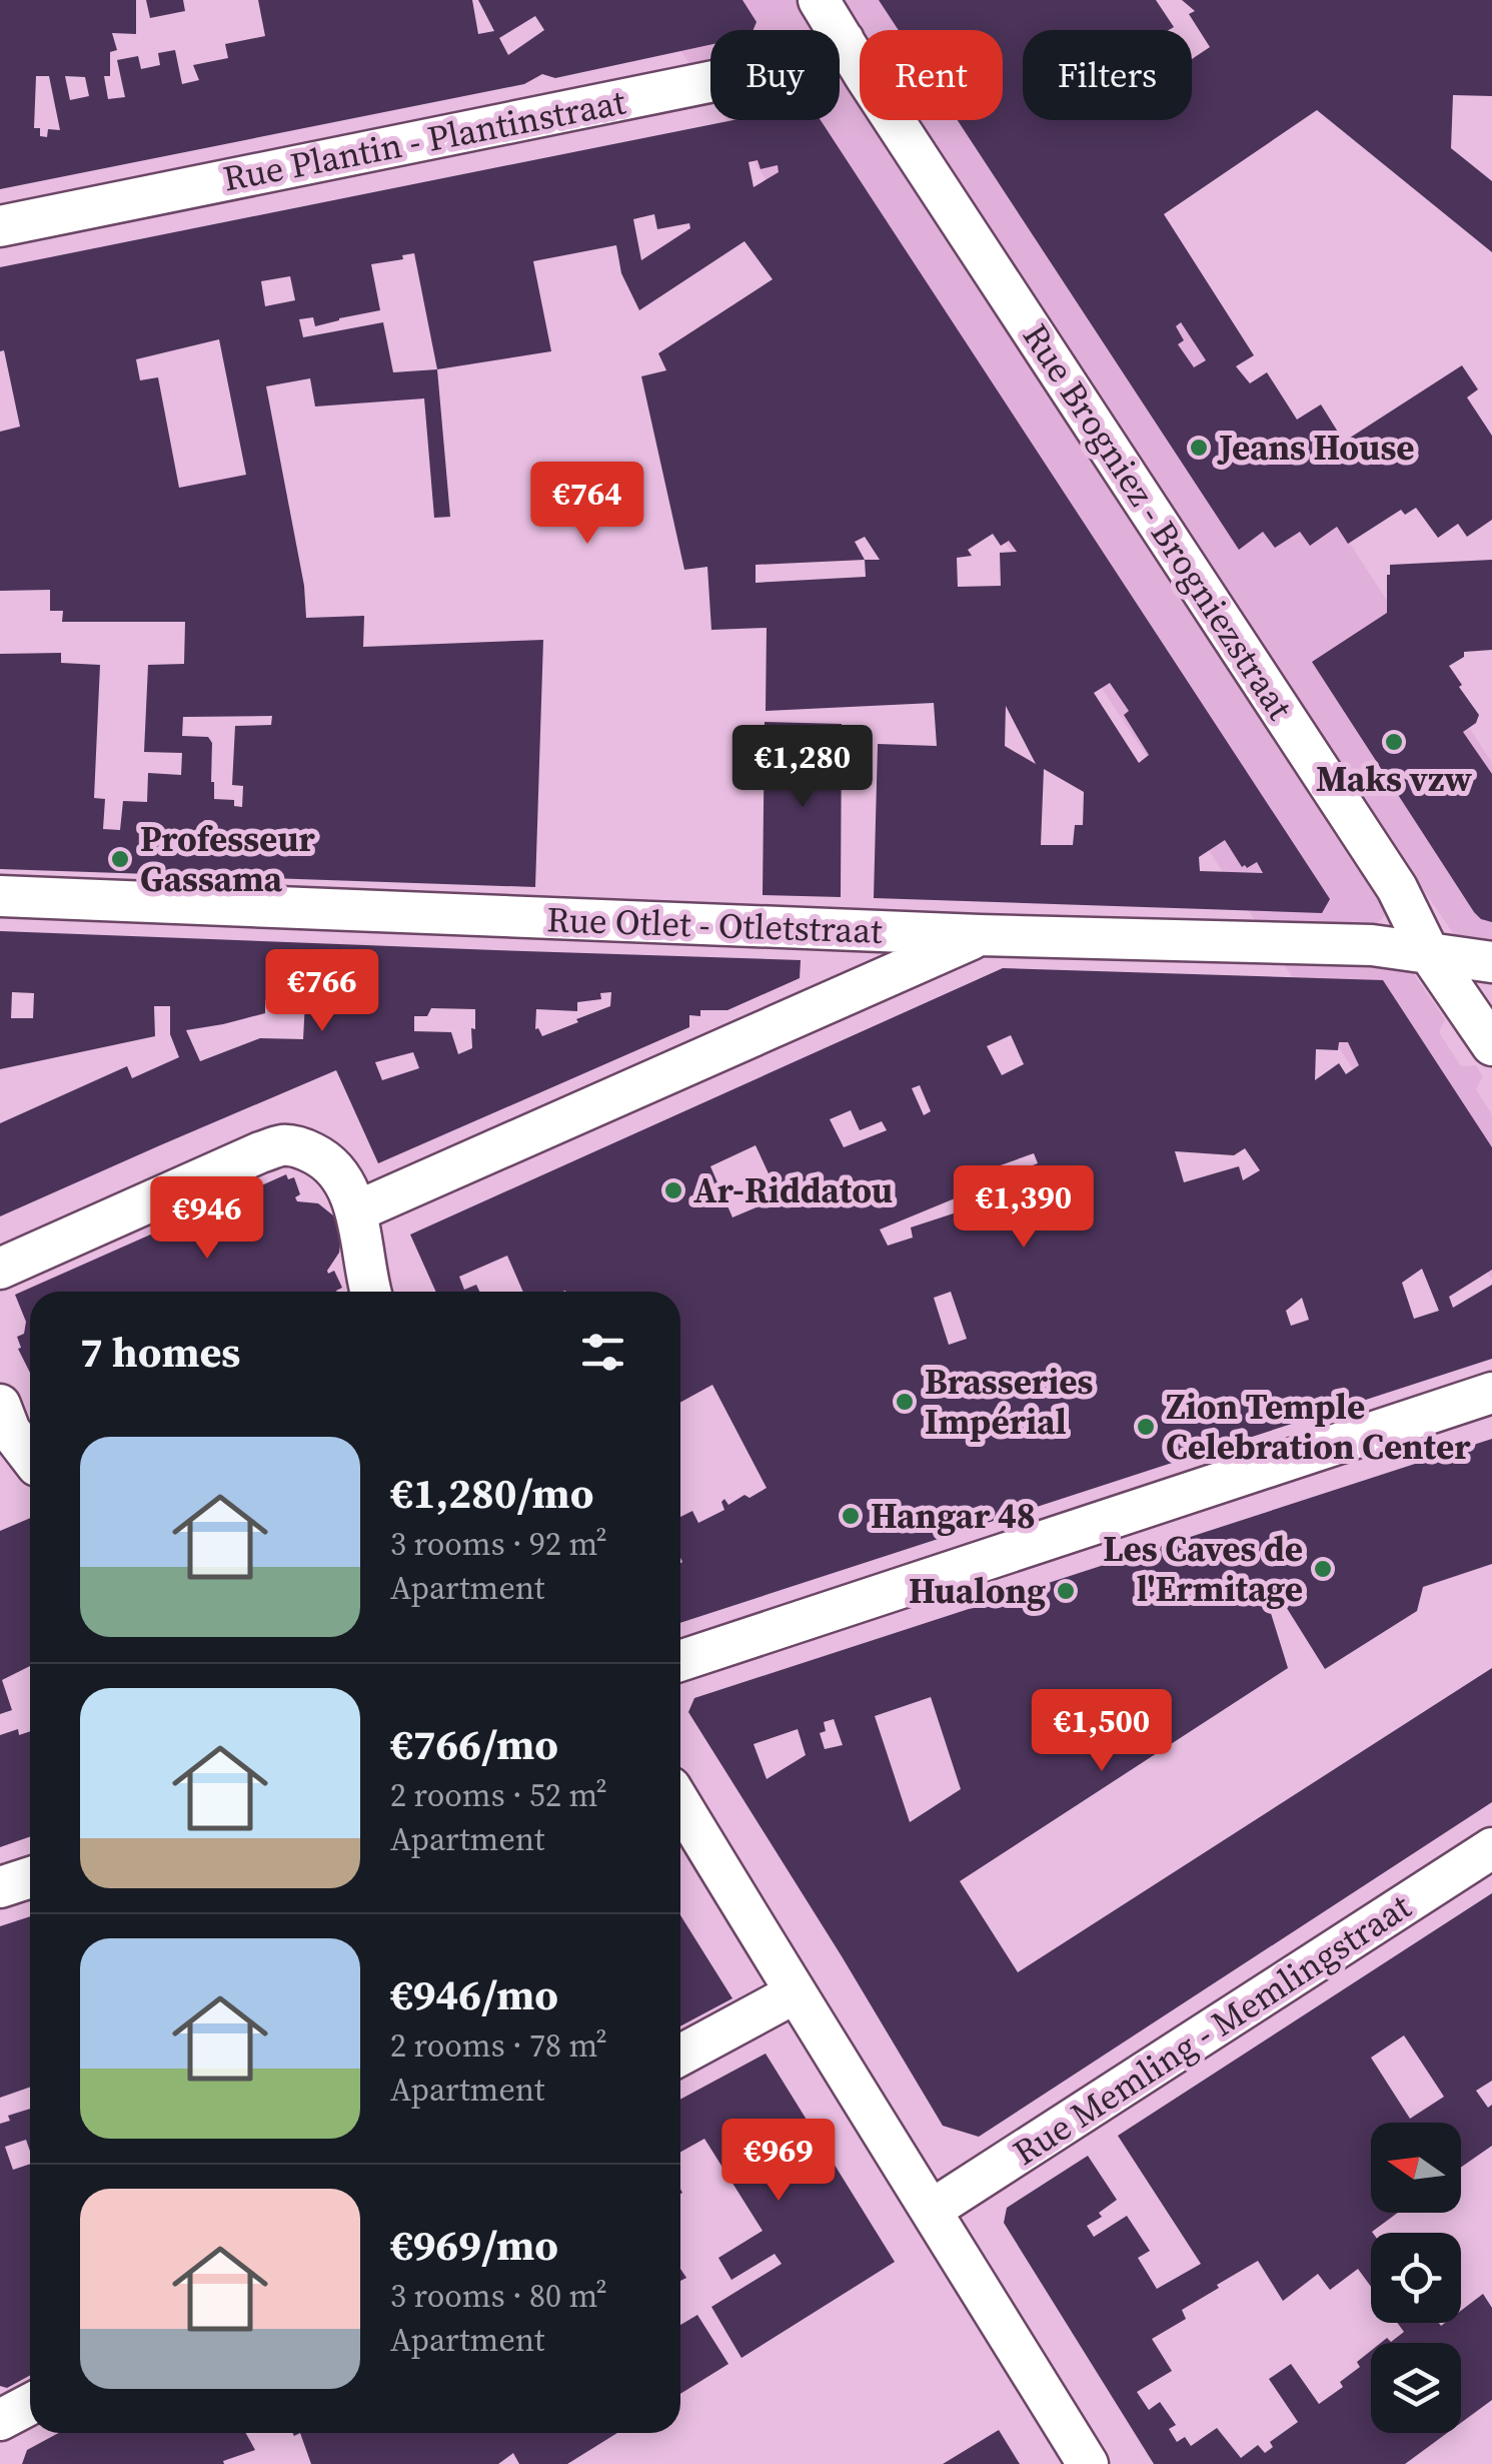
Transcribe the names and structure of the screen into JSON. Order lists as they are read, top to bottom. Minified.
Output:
{"streets":{"street":["Rue Plantin - Plantinstraat","Rue Brogniez - Brogniezstraat","Rue Otlet - Otletstraat","Rue Memling - Memlingstraat"]},"crossings":[["Rue Plantin - Plantinstraat","Rue Brogniez - Brogniezstraat"],["Rue Brogniez - Brogniezstraat","Rue Otlet - Otletstraat"]],"places":["Jeans House","Maks vzw","Professeur Gassama","Ar-Riddatou","Brasseries Impérial","Zion Temple Celebration Center","Hangar 48","Les Caves de l'Ermitage","Hualong"],"north":"left","page":{"chip":["Buy","Rent","Filters"],"price":["€764","€1,280","€766","€1,390","€946","€1,500","€969"],"heading":"7 homes","list":[{"name":"€1,280/mo","note":"3 rooms · 92 m² · Apartment"},{"name":"€766/mo","note":"2 rooms · 52 m² · Apartment"},{"name":"€946/mo","note":"2 rooms · 78 m² · Apartment"},{"name":"€969/mo","note":"3 rooms · 80 m² · Apartment"}]}}
